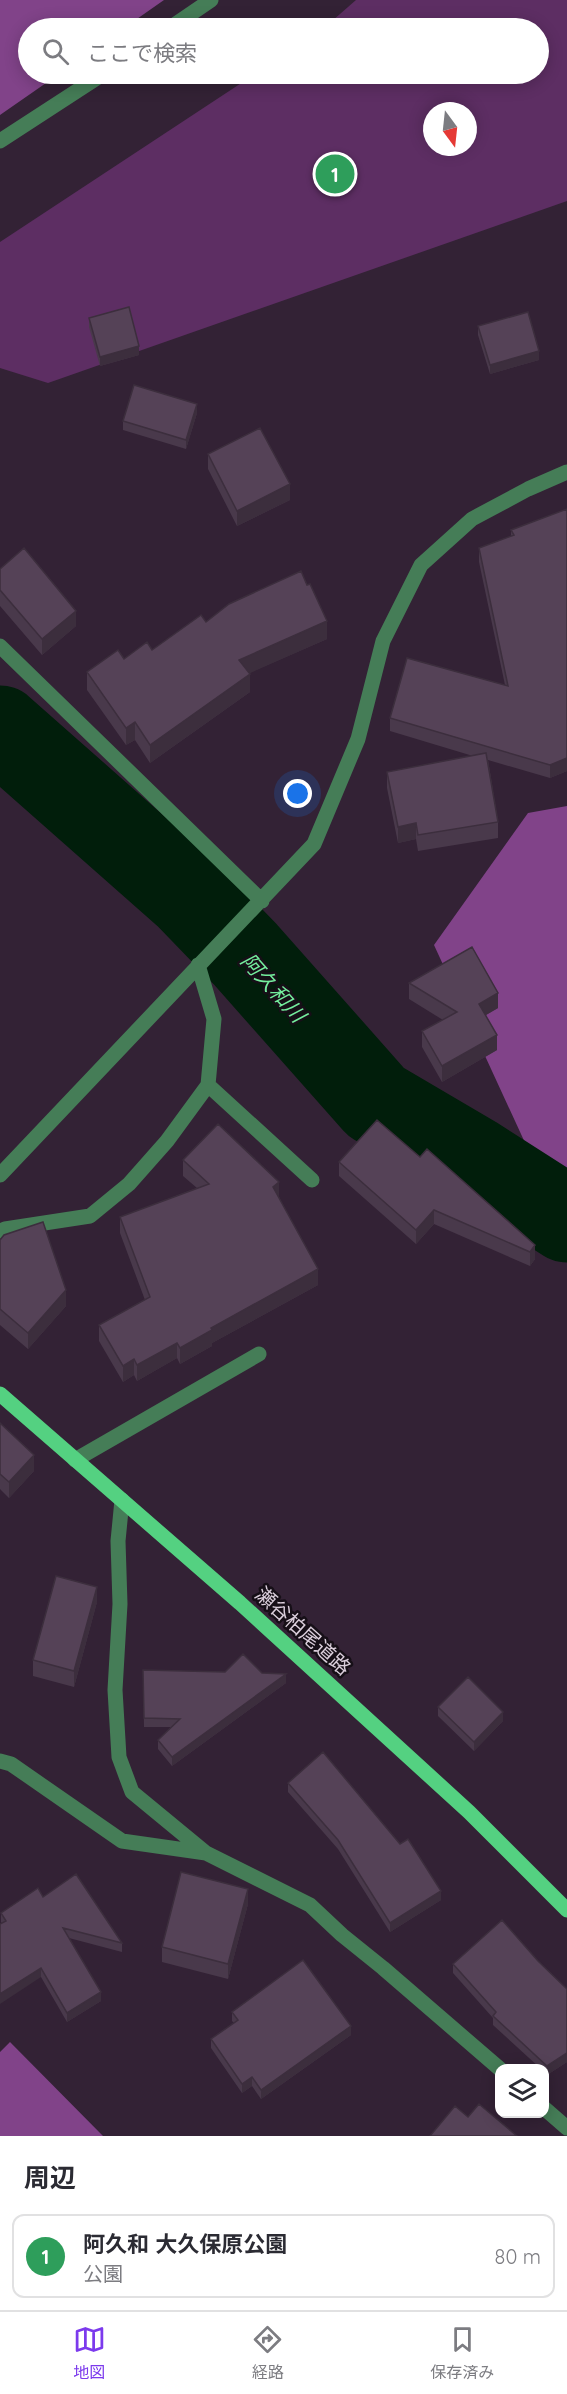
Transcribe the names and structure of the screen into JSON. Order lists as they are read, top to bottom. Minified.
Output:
{"streets":{"main road":["瀬谷柏尾道路"]},"water":["阿久和川"],"north":"bottom","page":{"search":"ここで検索","pins":"1","heading":"周辺","list":[{"mark":"1","name":"阿久和 大久保原公園","note":"公園","value":"80 m"}],"nav":["地図","経路","保存済み"]}}
